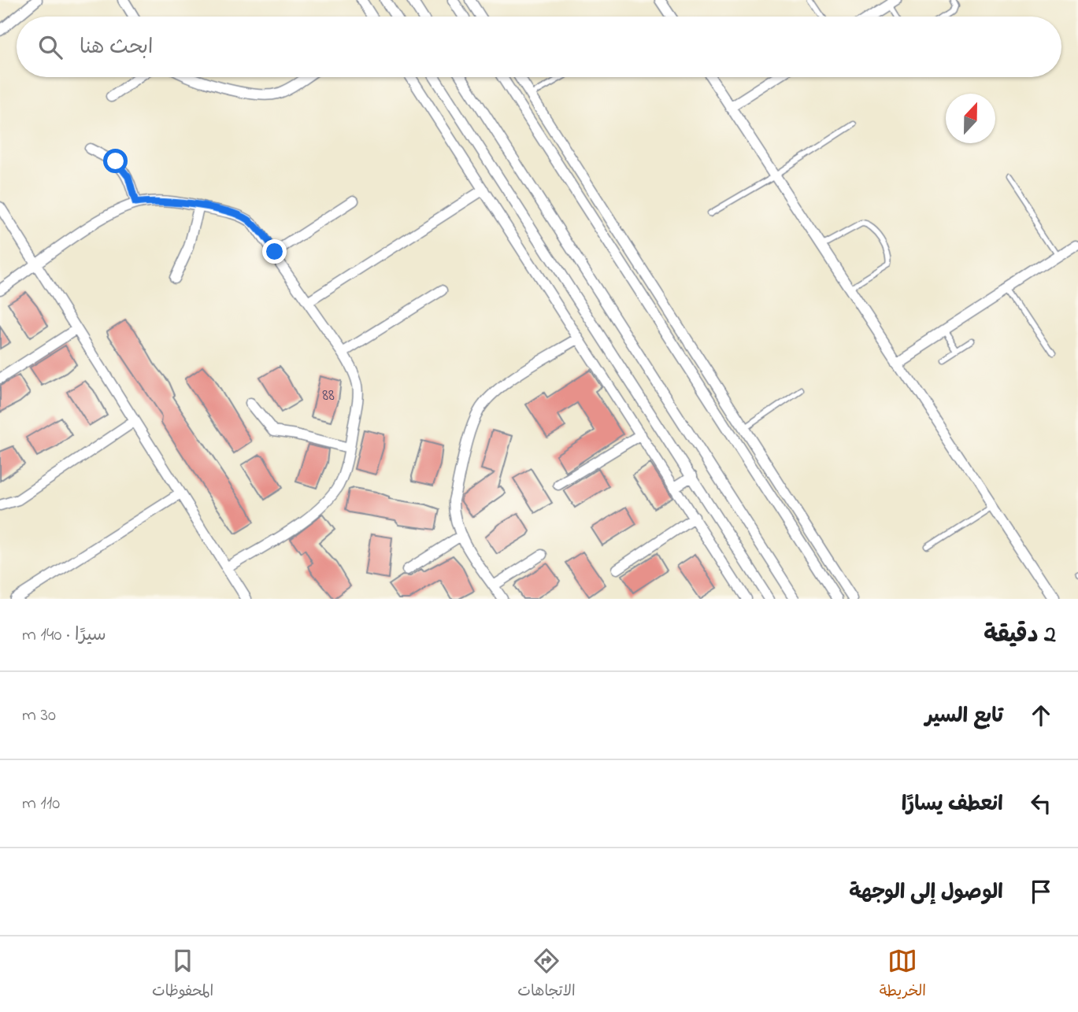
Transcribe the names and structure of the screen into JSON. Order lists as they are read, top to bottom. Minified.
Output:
{"house_numbers":["88"],"north":"top","page":{"search":"ابحث هنا","heading":["2 دقيقة","سيرًا · 140 m"],"list":[["تابع السير","30 m"],["انعطف يسارًا","110 m"],"الوصول إلى الوجهة"],"nav":["الخريطة","الاتجاهات","المحفوظات"]}}
